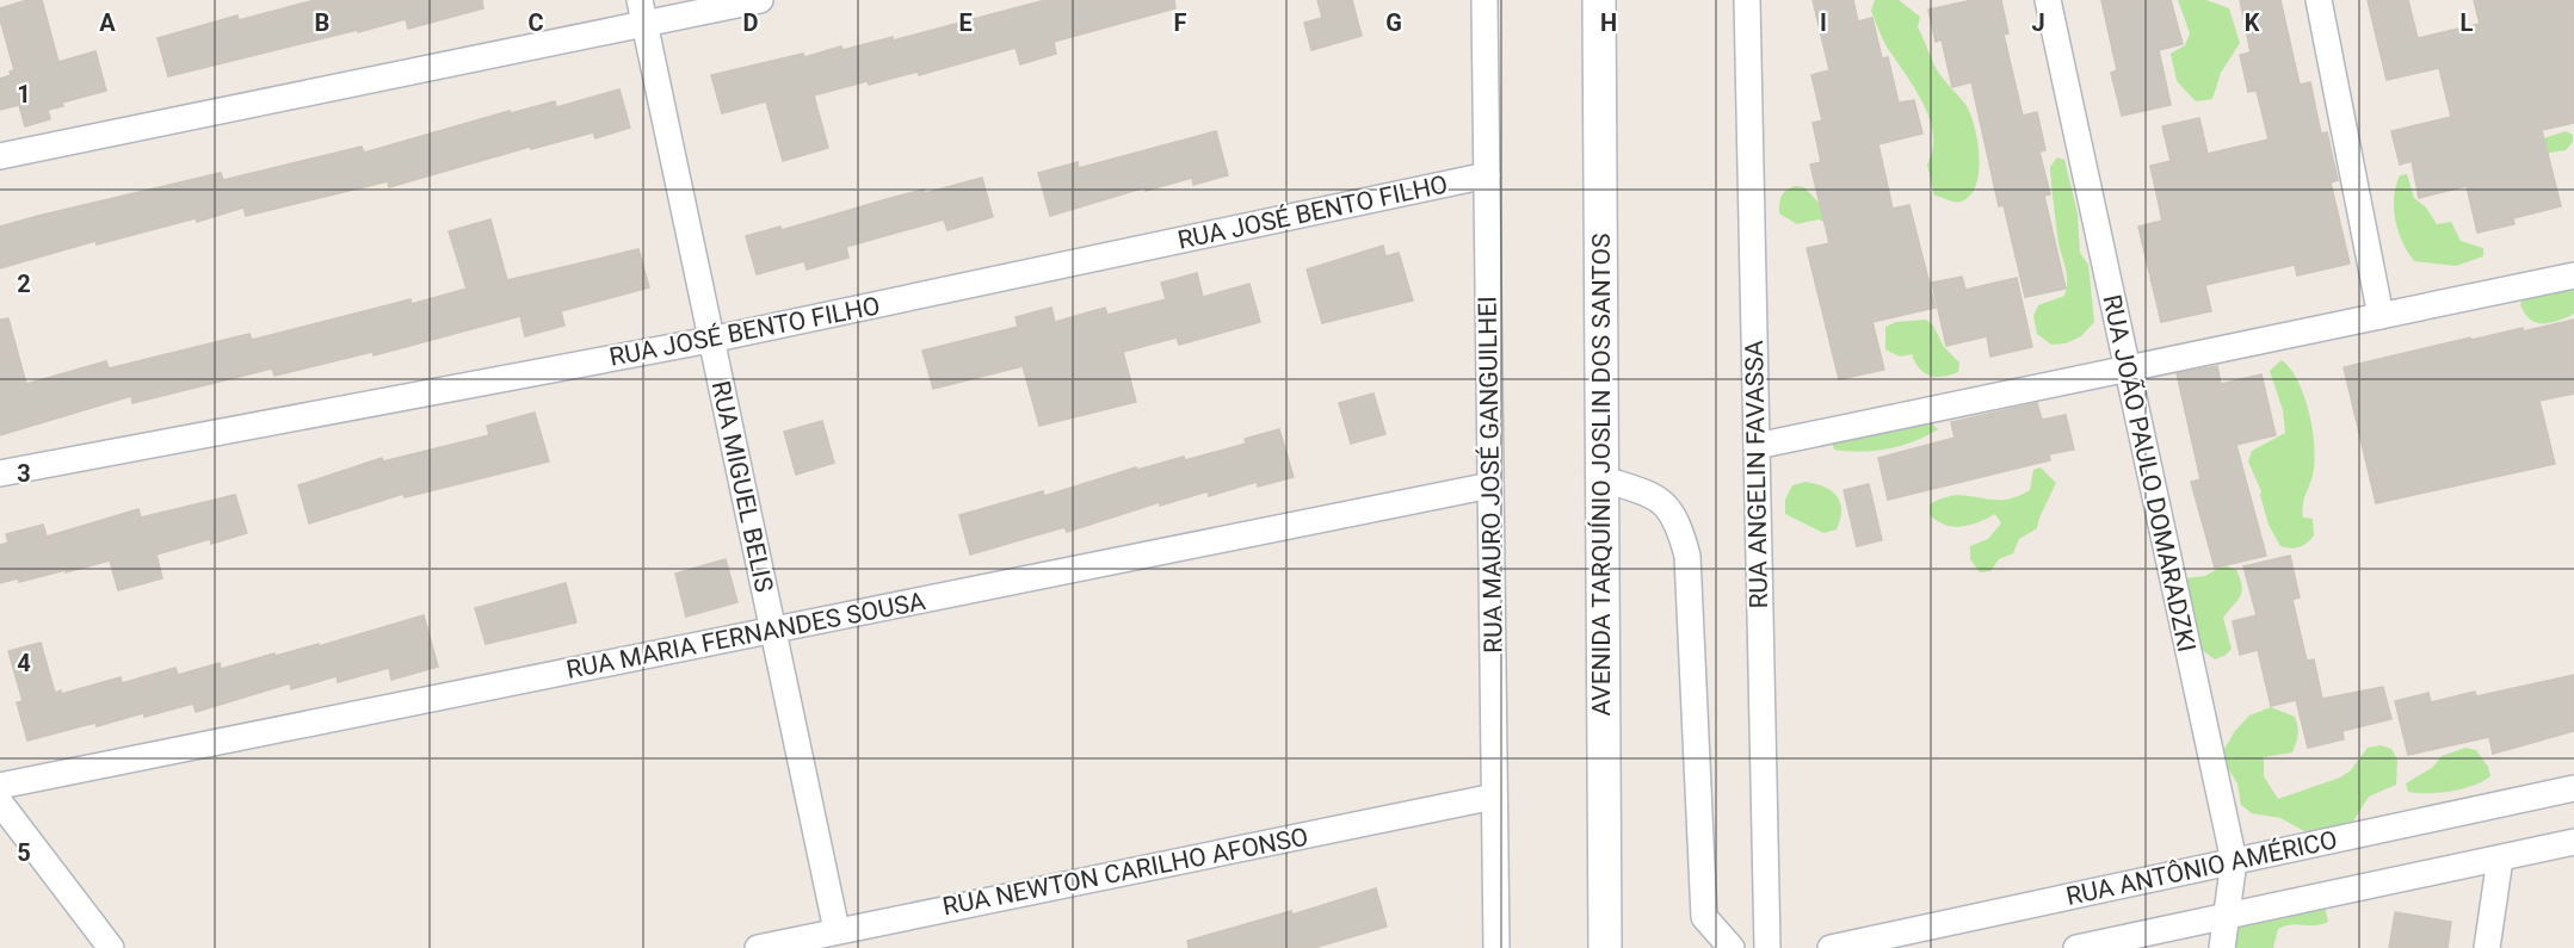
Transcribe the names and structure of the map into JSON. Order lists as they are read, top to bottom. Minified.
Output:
{"streets":{"street":["RUA JOSÉ BENTO FILHO","RUA JOÃO PAULO DOMARADZKI","RUA MAURO JOSÉ GANGUILHEI","AVENIDA TARQUÍNIO JOSLIN DOS SANTOS","RUA ANGELIN FAVASSA","RUA MIGUEL BELIS","RUA MARIA FERNANDES SOUSA","RUA ANTÔNIO AMÉRICO","RUA NEWTON CARILHO AFONSO"]},"crossings":[["RUA JOSÉ BENTO FILHO","RUA MAURO JOSÉ GANGUILHEI"],["RUA JOSÉ BENTO FILHO","RUA MIGUEL BELIS"],["RUA JOÃO PAULO DOMARADZKI","RUA ANTÔNIO AMÉRICO"],["RUA MAURO JOSÉ GANGUILHEI","RUA MARIA FERNANDES SOUSA"],["RUA MAURO JOSÉ GANGUILHEI","RUA NEWTON CARILHO AFONSO"],["RUA MIGUEL BELIS","RUA MARIA FERNANDES SOUSA"],["RUA MIGUEL BELIS","RUA NEWTON CARILHO AFONSO"]],"grid":{"columns":["A","B","C","D","E","F","G","H","I","J","K","L"],"rows":["1","2","3","4","5"]}}
